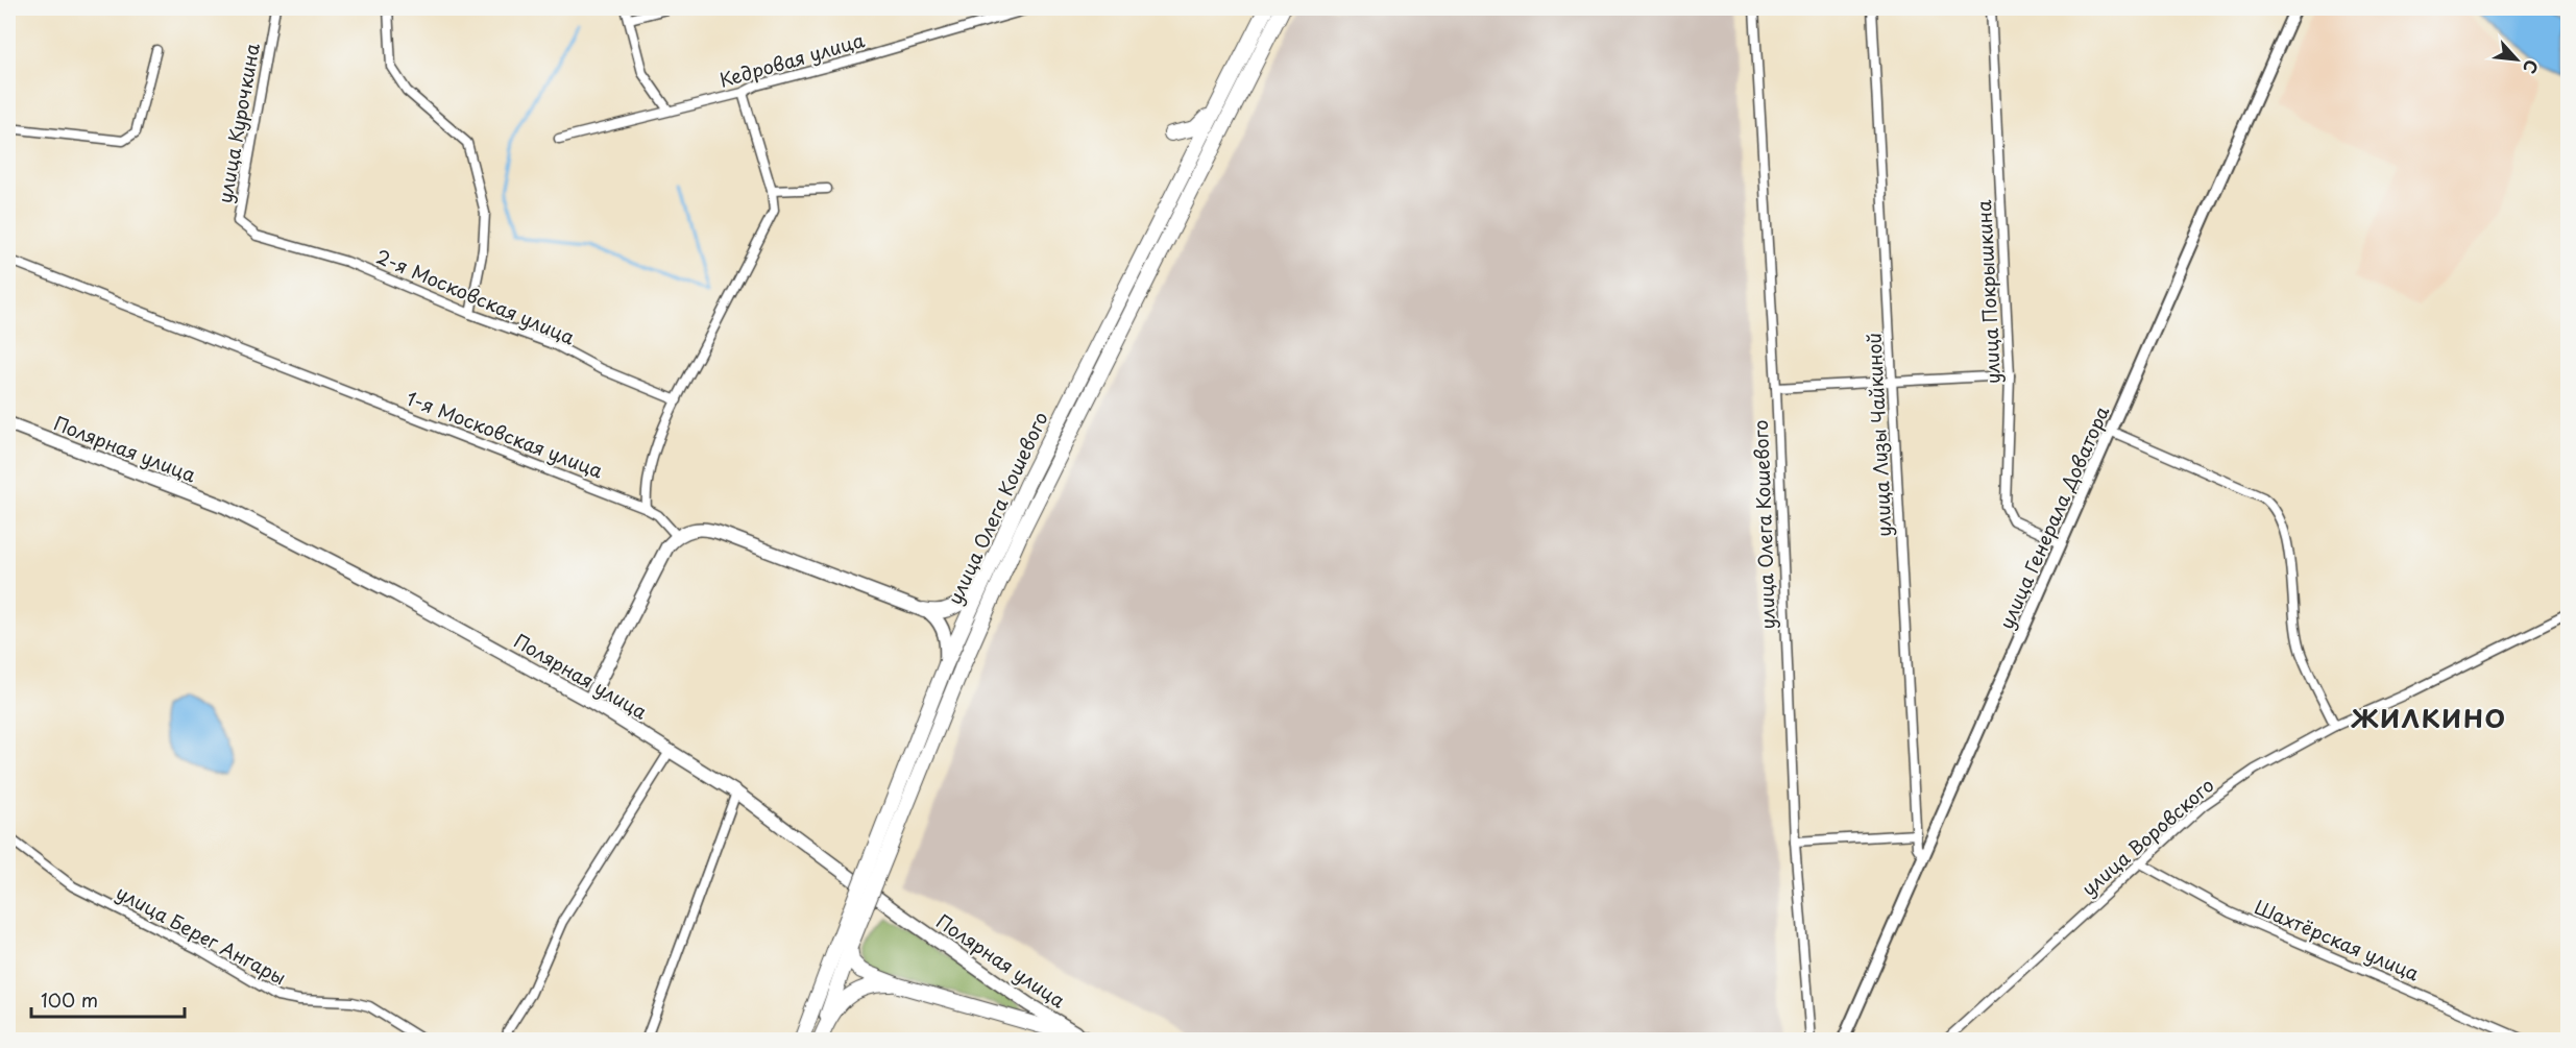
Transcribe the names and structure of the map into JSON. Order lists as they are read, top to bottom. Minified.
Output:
{"streets":{"main road":["Полярная улица","улица Олега Кошевого"],"street":["Кедровая улица","улица Курочкина","улица Покрышкина","2-я Московская улица","1-я Московская улица","улица Лизы Чайкиной","улица Генерала Доватора","улица Воровского","улица Берег Ангары","Шахтёрская улица"]},"crossings":[["улица Курочкина","2-я Московская улица"],["улица Покрышкина","улица Генерала Доватора"],["улица Лизы Чайкиной","улица Генерала Доватора"],["улица Воровского","Шахтёрская улица"]],"districts":["ЖИЛКИНО"],"scale_bar":"100 m","north":"bottom right"}
